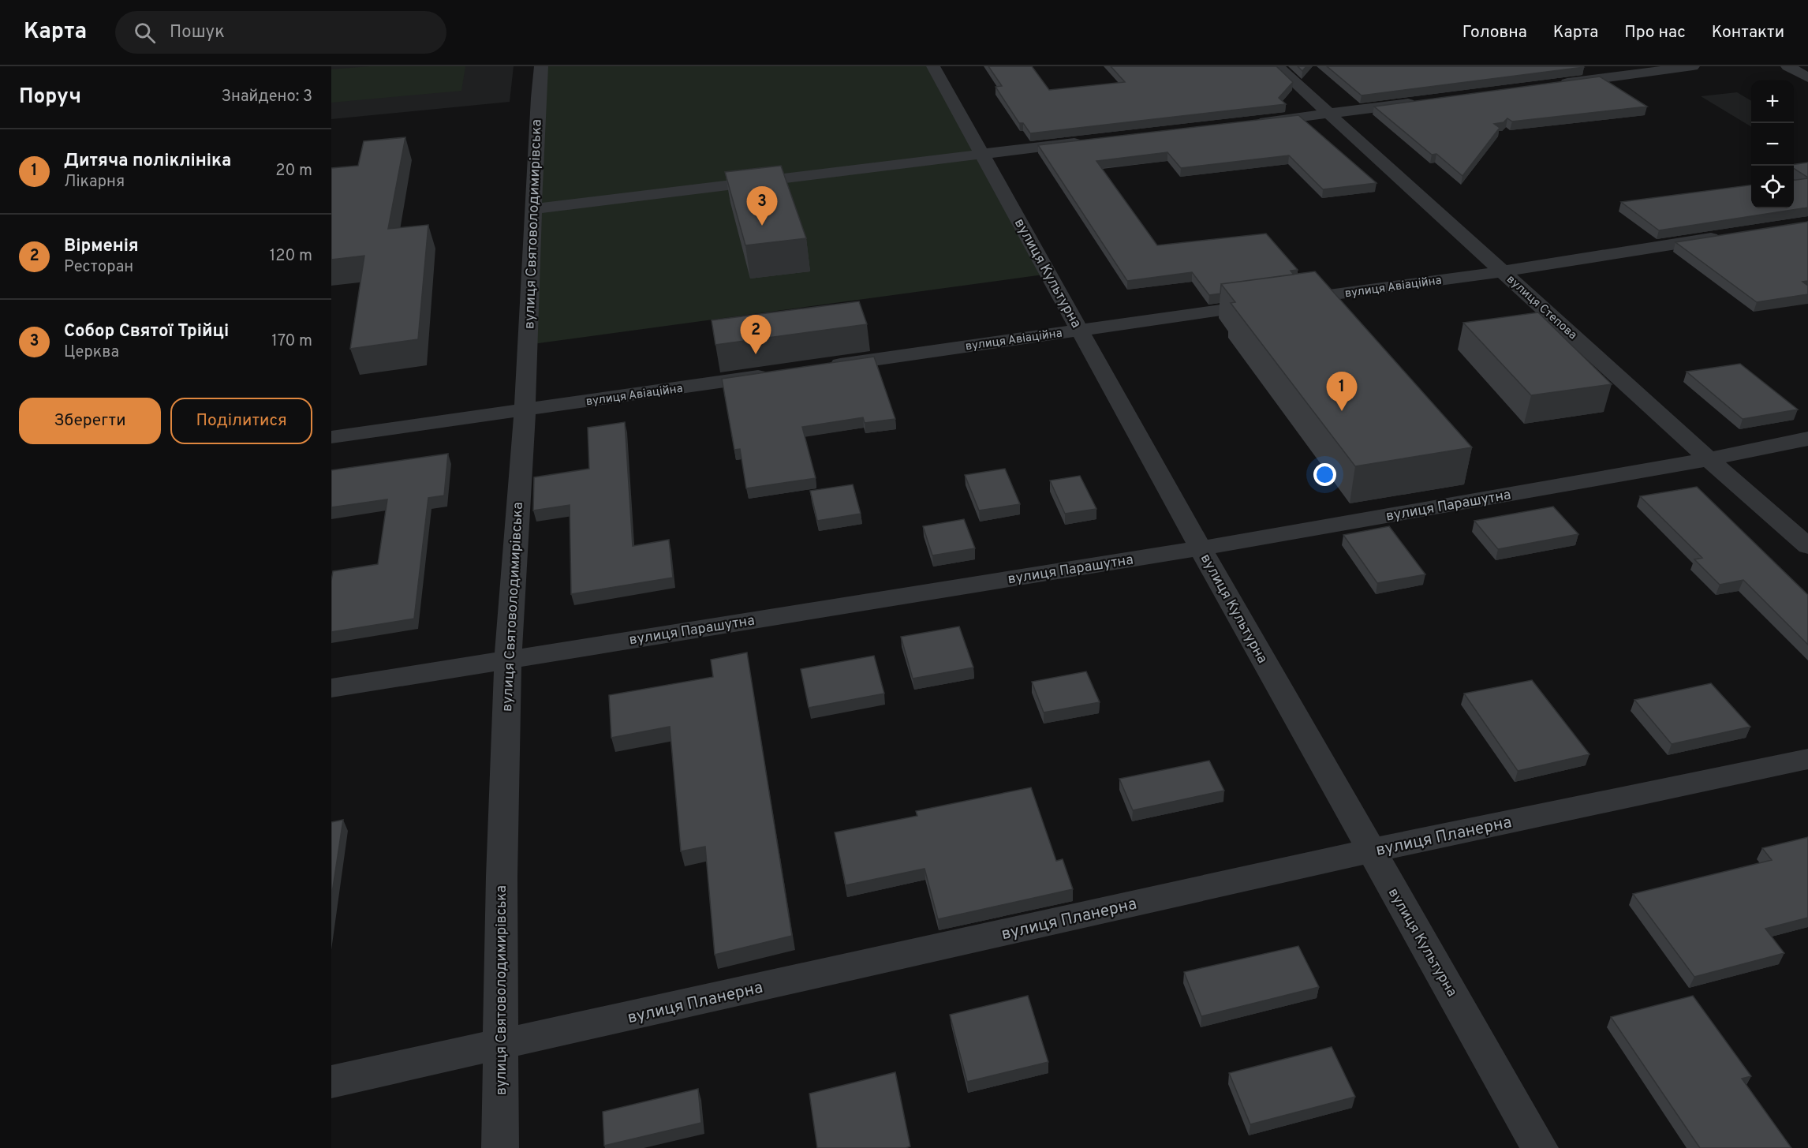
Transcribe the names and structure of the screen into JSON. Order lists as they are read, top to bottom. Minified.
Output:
{"streets":{"street":["вулиця Святоволодимирівська","вулиця Культурна","вулиця Авіаційна","вулиця Степова","вулиця Парашутна","вулиця Планерна"]},"crossings":[["вулиця Святоволодимирівська","вулиця Авіаційна"],["вулиця Святоволодимирівська","вулиця Парашутна"],["вулиця Святоволодимирівська","вулиця Планерна"],["вулиця Культурна","вулиця Авіаційна"],["вулиця Культурна","вулиця Парашутна"],["вулиця Культурна","вулиця Планерна"],["вулиця Авіаційна","вулиця Степова"],["вулиця Степова","вулиця Парашутна"]],"page":{"header":"Карта","search":"Пошук","nav":["Головна","Карта","Про нас","Контакти"],"heading":["Поруч","Знайдено: 3"],"map_buttons":["+","−"],"list":[{"mark":"1","name":"Дитяча поліклініка","note":"Лікарня","value":"20 m"},{"mark":"2","name":"Вірменія","note":"Ресторан","value":"120 m"},{"mark":"3","name":"Собор Святої Трійці","note":"Церква","value":"170 m"}],"pins":["3","2","1"],"buttons":["Зберегти","Поділитися"]}}
